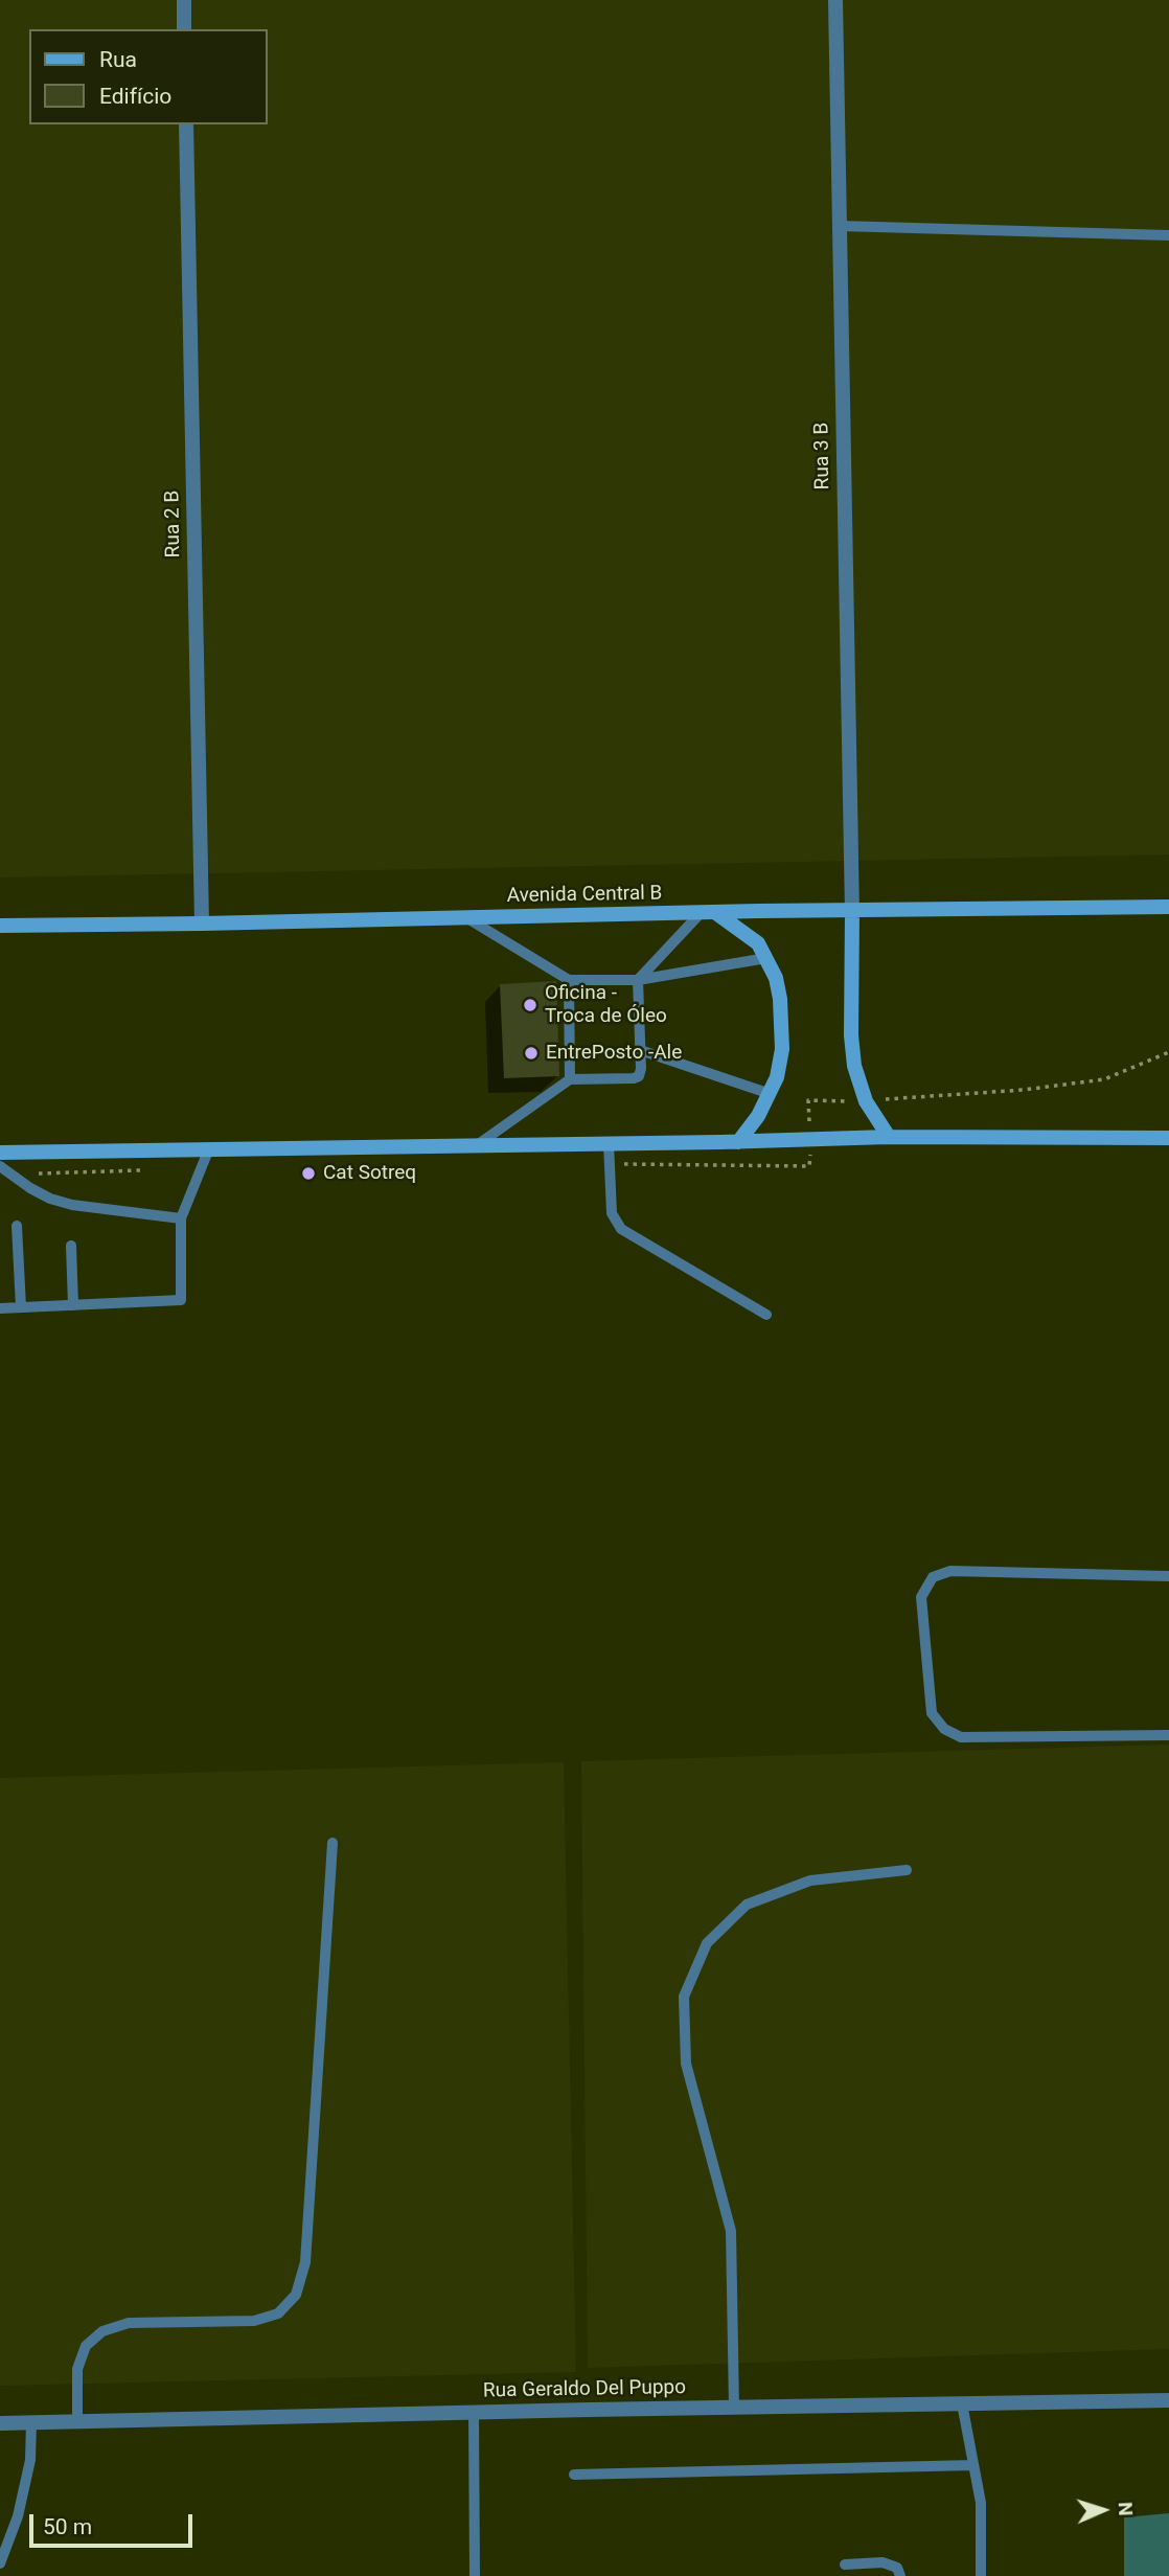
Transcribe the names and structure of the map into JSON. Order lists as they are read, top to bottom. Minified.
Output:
{"streets":{"main road":["Avenida Central B"],"street":["Rua 3 B","Rua 2 B","Rua Geraldo Del Puppo"]},"crossings":[["Rua 3 B","Avenida Central B"],["Rua 2 B","Avenida Central B"]],"places":["Oficina - Troca de Óleo","EntrePosto -Ale","Cat Sotreq"],"legend":["Rua","Edifício"],"scale_bar":"50 m","north":"right"}
